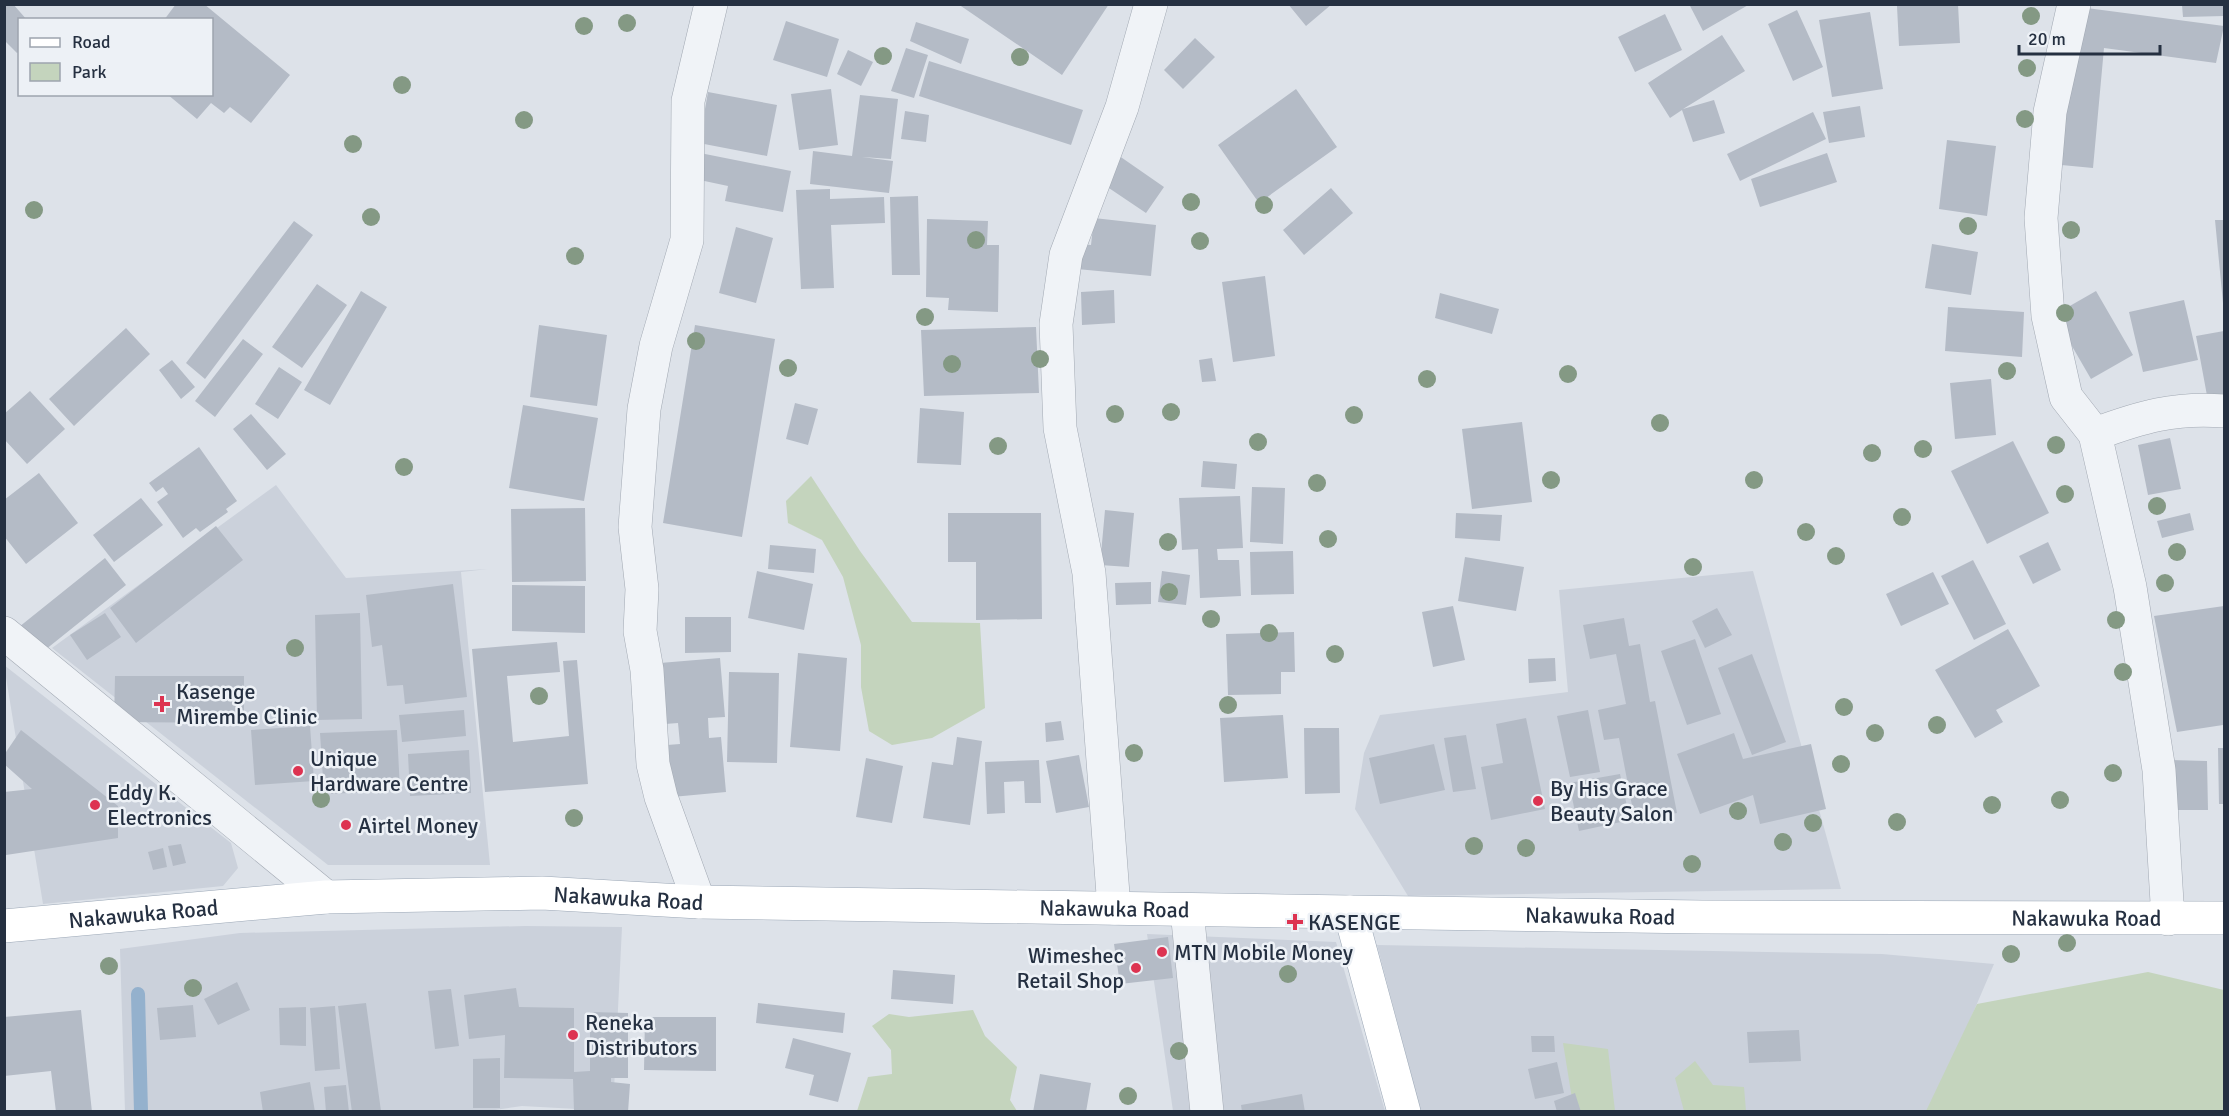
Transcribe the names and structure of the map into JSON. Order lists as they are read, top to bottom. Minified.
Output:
{"streets":{"main road":["Nakawuka Road"]},"places":{"health":["Kasenge Mirembe Clinic","KASENGE"],"other":["Unique Hardware Centre","By His Grace Beauty Salon","Eddy K. Electronics","Airtel Money","MTN Mobile Money","Wimeshec Retail Shop","Reneka Distributors"]},"legend":["Road","Park"],"scale_bar":"20 m"}
